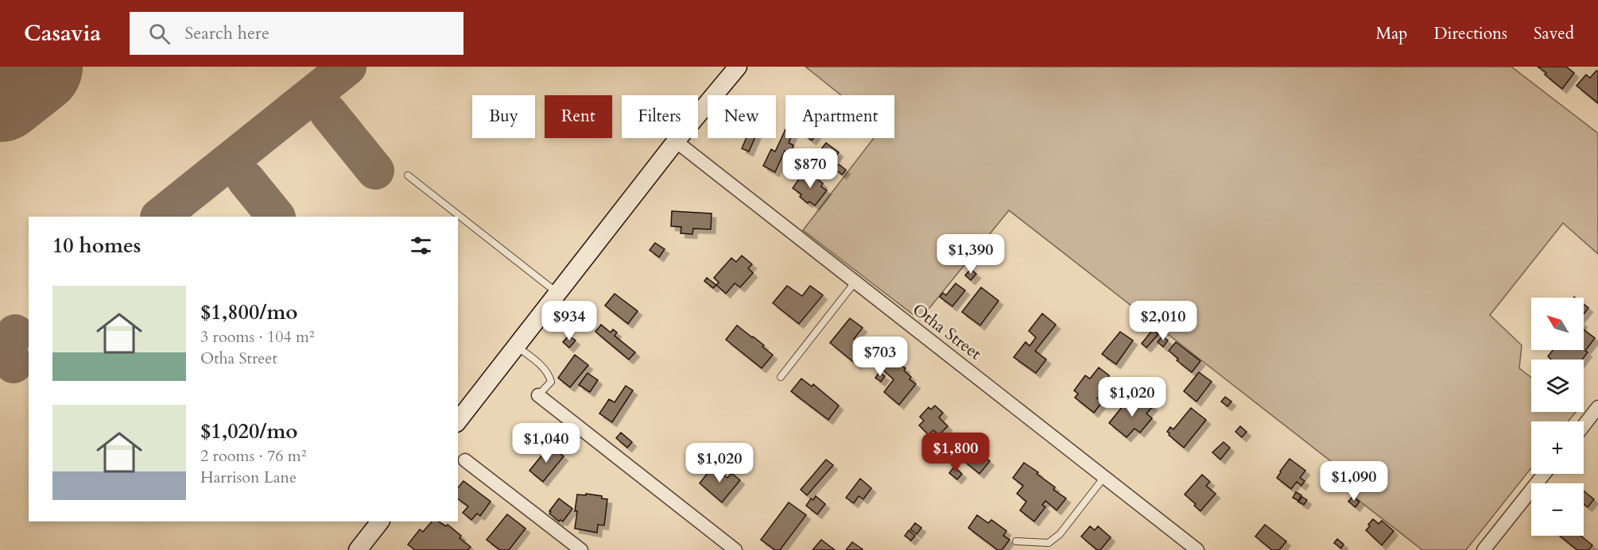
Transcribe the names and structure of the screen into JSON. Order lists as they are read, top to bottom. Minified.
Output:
{"streets":{"street":["Otha Street"]},"north":"top left","page":{"header":"Casavia","search":"Search here","nav":["Map","Directions","Saved"],"chip":["Buy","Rent","Filters","New","Apartment"],"price":["$870","$1,390","$934","$2,010","$703","$1,020","$1,040","$1,800","$1,020","$1,090"],"heading":"10 homes","list":[{"name":"$1,800/mo","note":"3 rooms · 104 m² · Otha Street"},{"name":"$1,020/mo","note":"2 rooms · 76 m² · Harrison Lane"}],"map_buttons":["+","−"]}}
